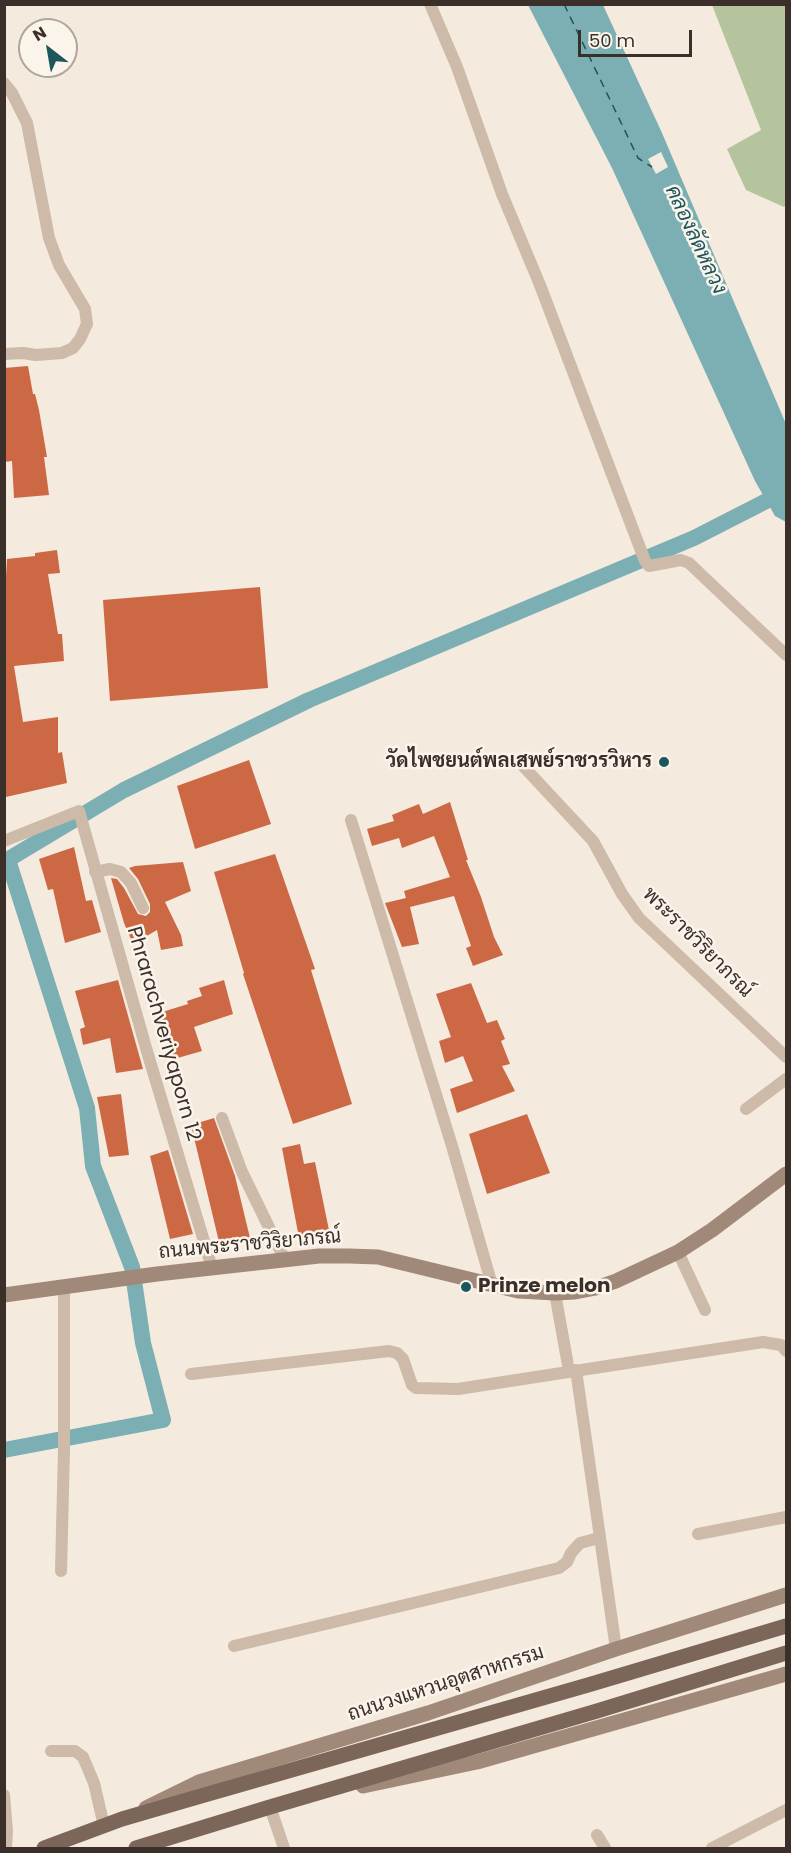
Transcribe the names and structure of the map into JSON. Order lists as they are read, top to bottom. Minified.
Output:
{"streets":{"main road":["ถนนพระราชวิริยาภรณ์","ถนนวงแหวนอุตสาหกรรม"],"street":["พระราชวิริยาภรณ์","Phrarachveriyaporn 12"]},"crossings":[["Phrarachveriyaporn 12","ถนนพระราชวิริยาภรณ์"]],"water":["คลองลัดหลวง"],"places":["วัดไพชยนต์พลเสพย์ราชวรวิหาร","Prinze melon"],"scale_bar":"50 m","north":"top left"}
